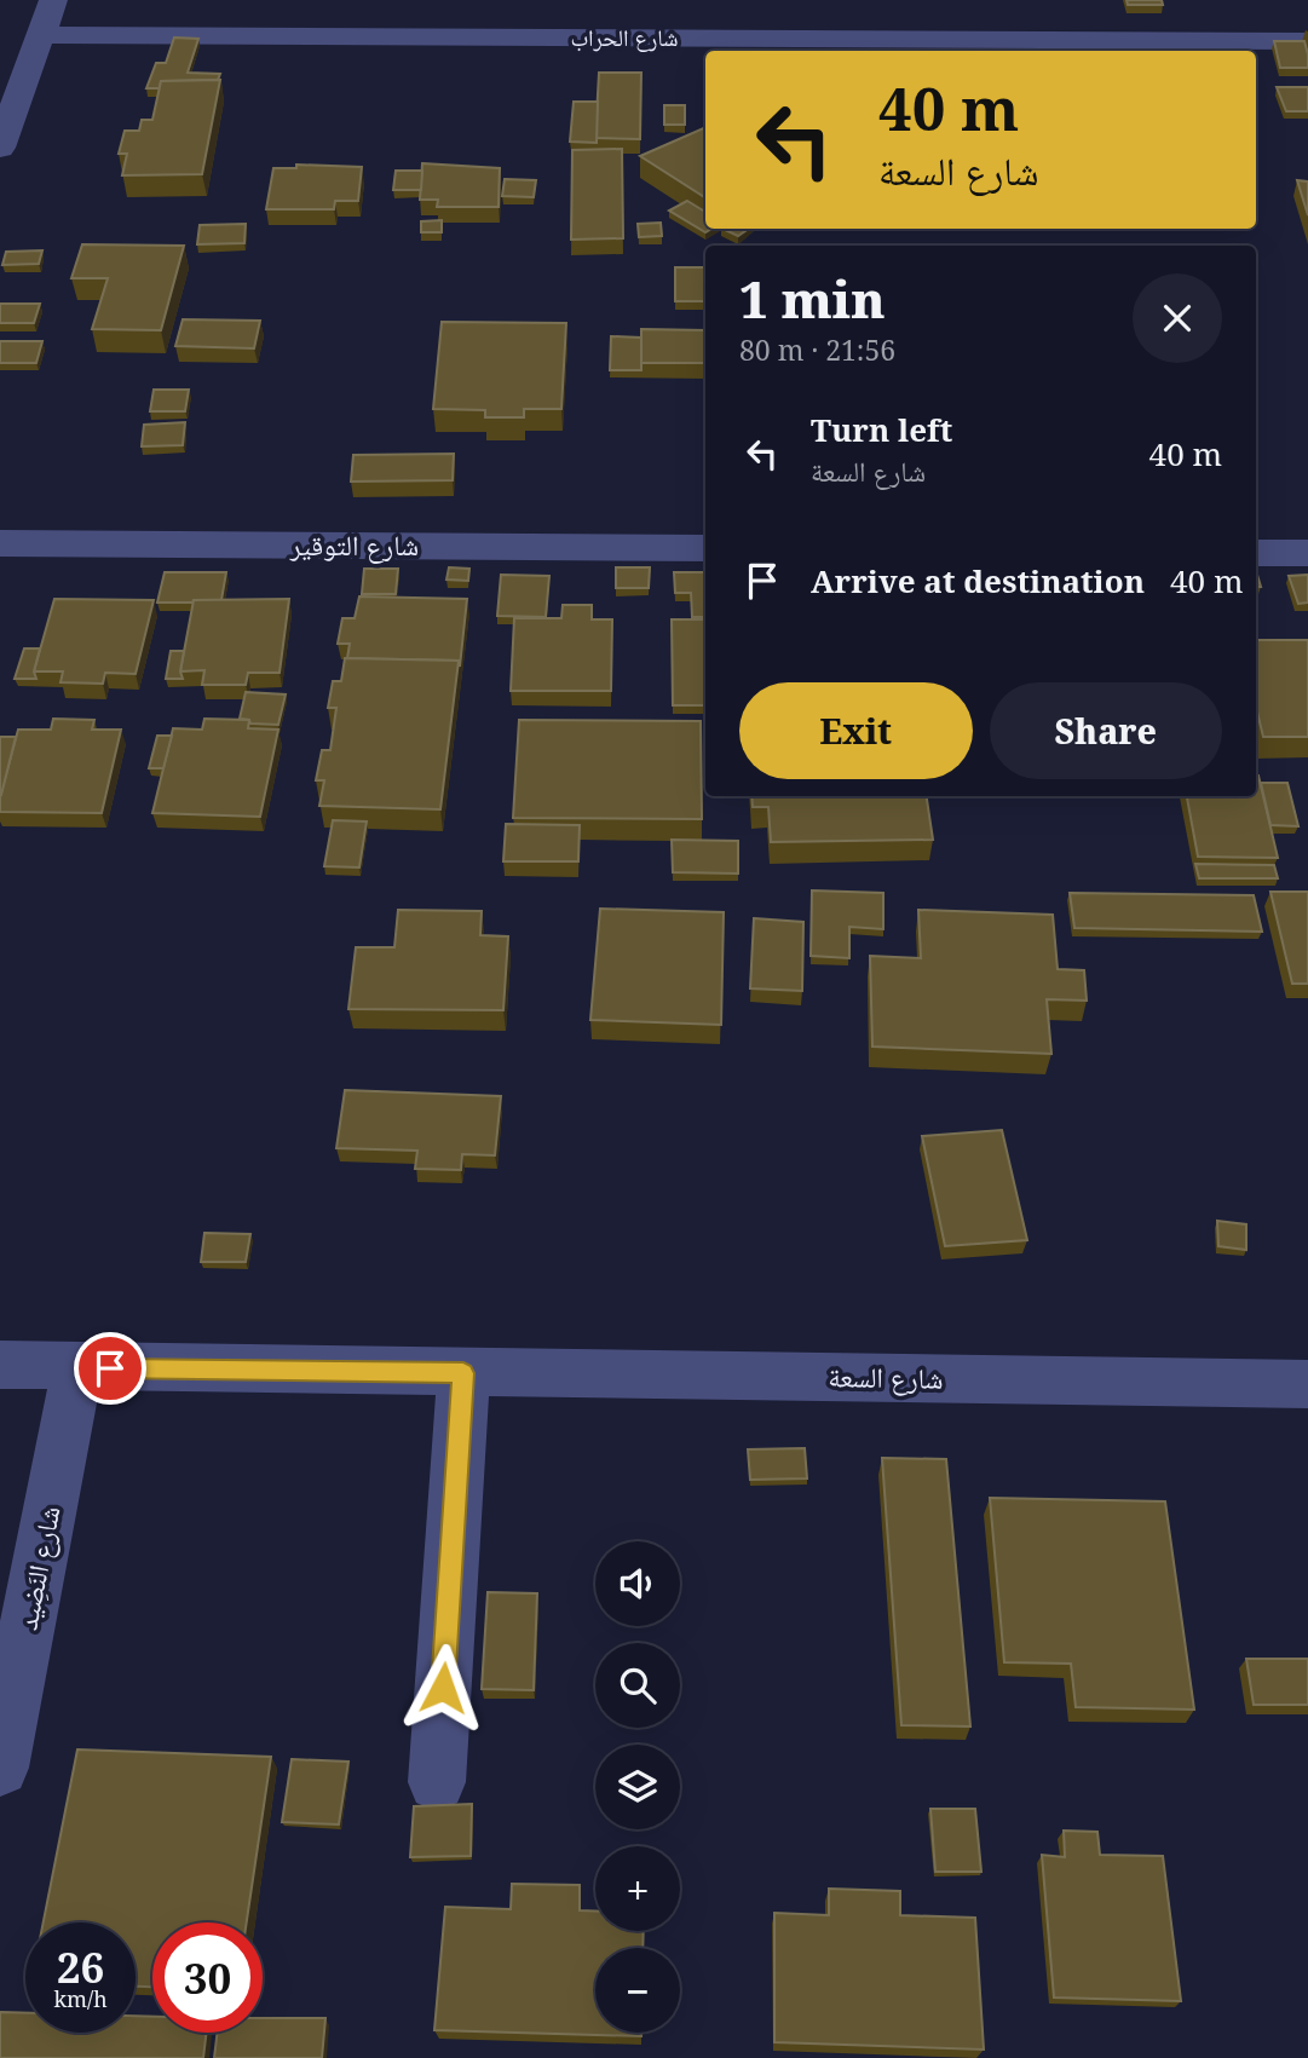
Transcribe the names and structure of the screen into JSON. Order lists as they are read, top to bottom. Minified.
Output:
{"streets":{"street":["شارع الحراب","شارع التوقير","شارع السعة","شارع النَضِيد"]},"crossings":[["شارع السعة","شارع النَضِيد"]],"page":{"turn":["40 m","شارع السعة"],"heading":["1 min","80 m · 21:56"],"list":[{"name":"Turn left","note":"شارع السعة","value":"40 m"},{"name":"Arrive at destination","value":"40 m"}],"buttons":["Exit","Share"],"map_buttons":["+","−"],"speed":"26 km/h","limit":"30"}}
